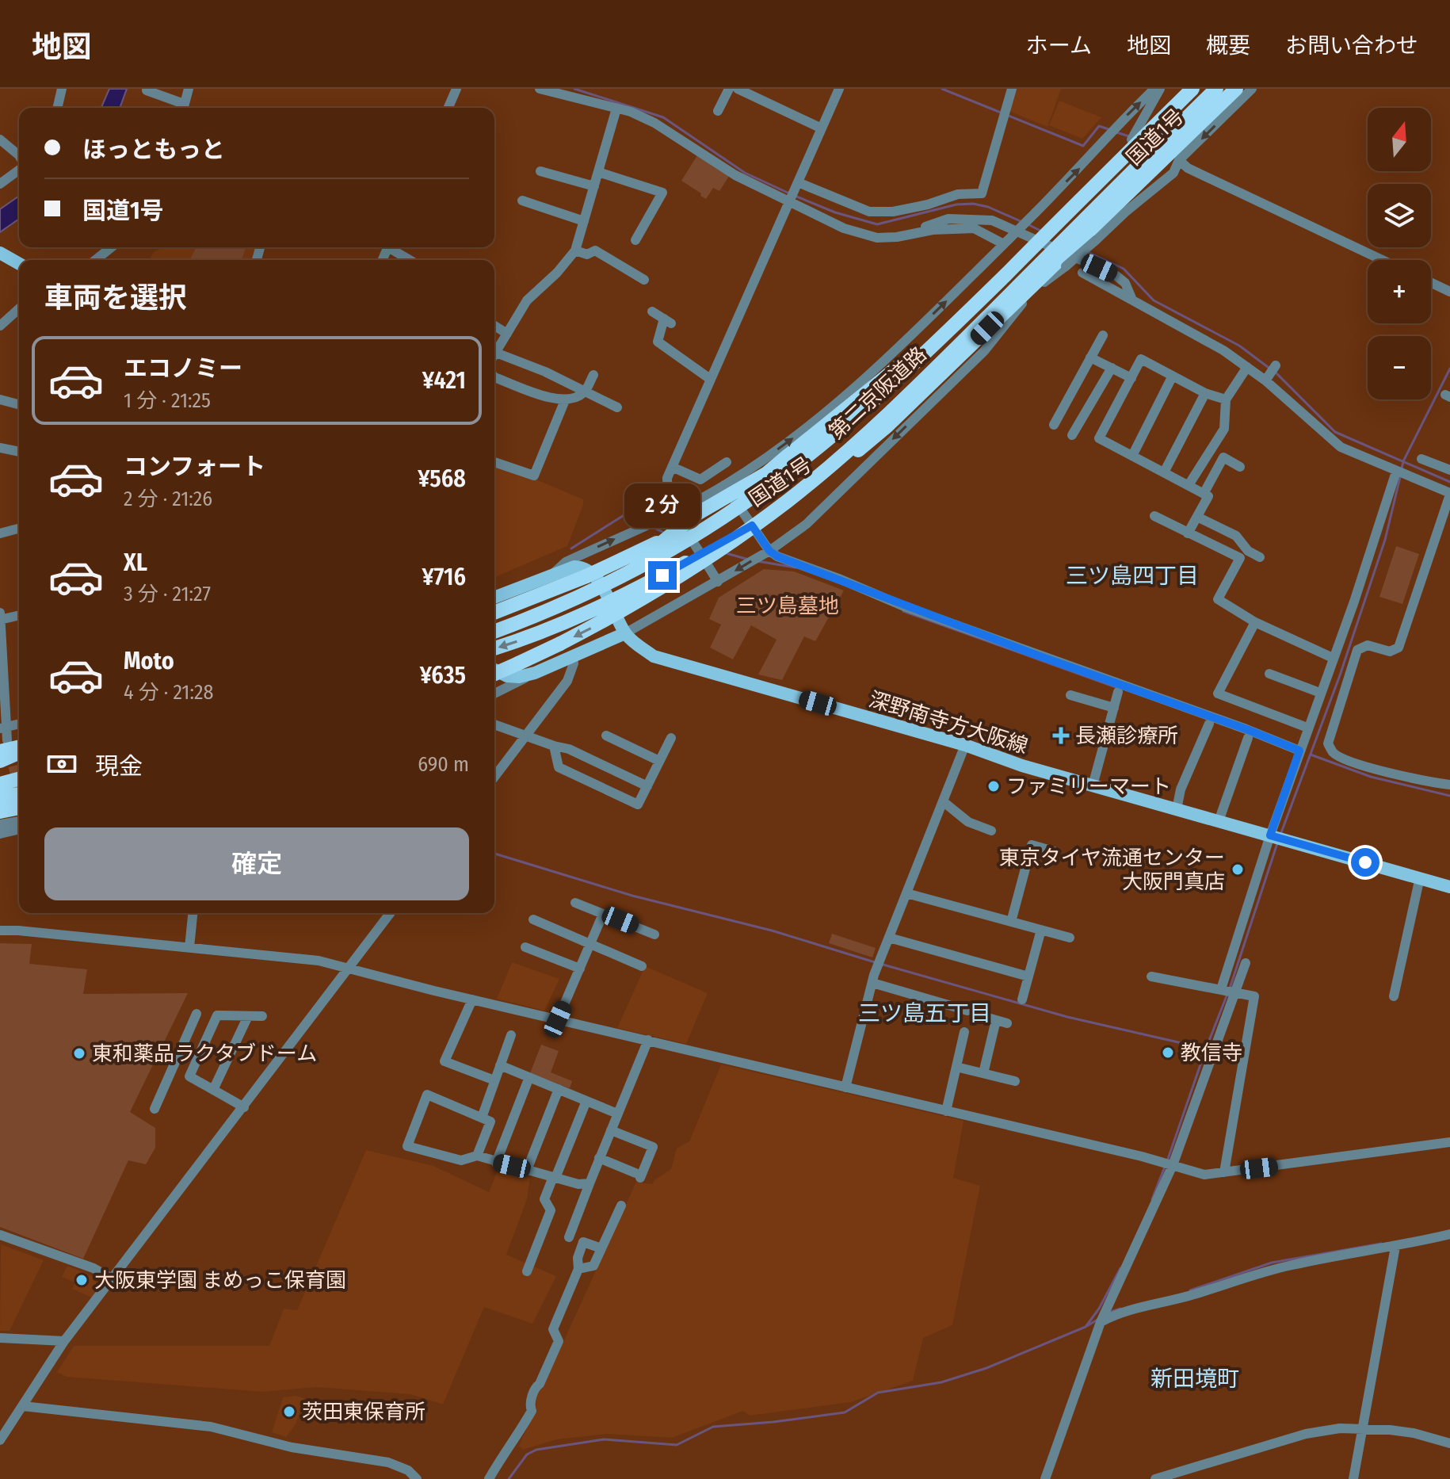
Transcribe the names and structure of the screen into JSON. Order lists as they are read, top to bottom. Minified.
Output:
{"streets":{"highway":["国道1号","第二京阪道路"],"main road":["深野南寺方大阪線"]},"crossings":[["国道1号","第二京阪道路"]],"districts":["三ツ島四丁目","三ツ島五丁目","新田境町"],"parks":["三ツ島墓地"],"places":{"health":["長瀬診療所"],"other":["ファミリーマート","東京タイヤ流通センター 大阪門真店","教信寺","東和薬品ラクタブドーム","大阪東学園 まめっこ保育園","茨田東保育所"]},"north":"top","page":{"header":"地図","nav":["ホーム","地図","概要","お問い合わせ"],"map_buttons":["+","−"],"banner":["ほっともっと","国道1号"],"heading":"車両を選択","list":[{"name":"エコノミー","note":"1 分 · 21:25","value":"¥421"},{"name":"コンフォート","note":"2 分 · 21:26","value":"¥568"},{"name":"XL","note":"3 分 · 21:27","value":"¥716"},{"name":"Moto","note":"4 分 · 21:28","value":"¥635"}],"bubble":"2 分","pay":["現金","690 m"],"buttons":"確定"}}
